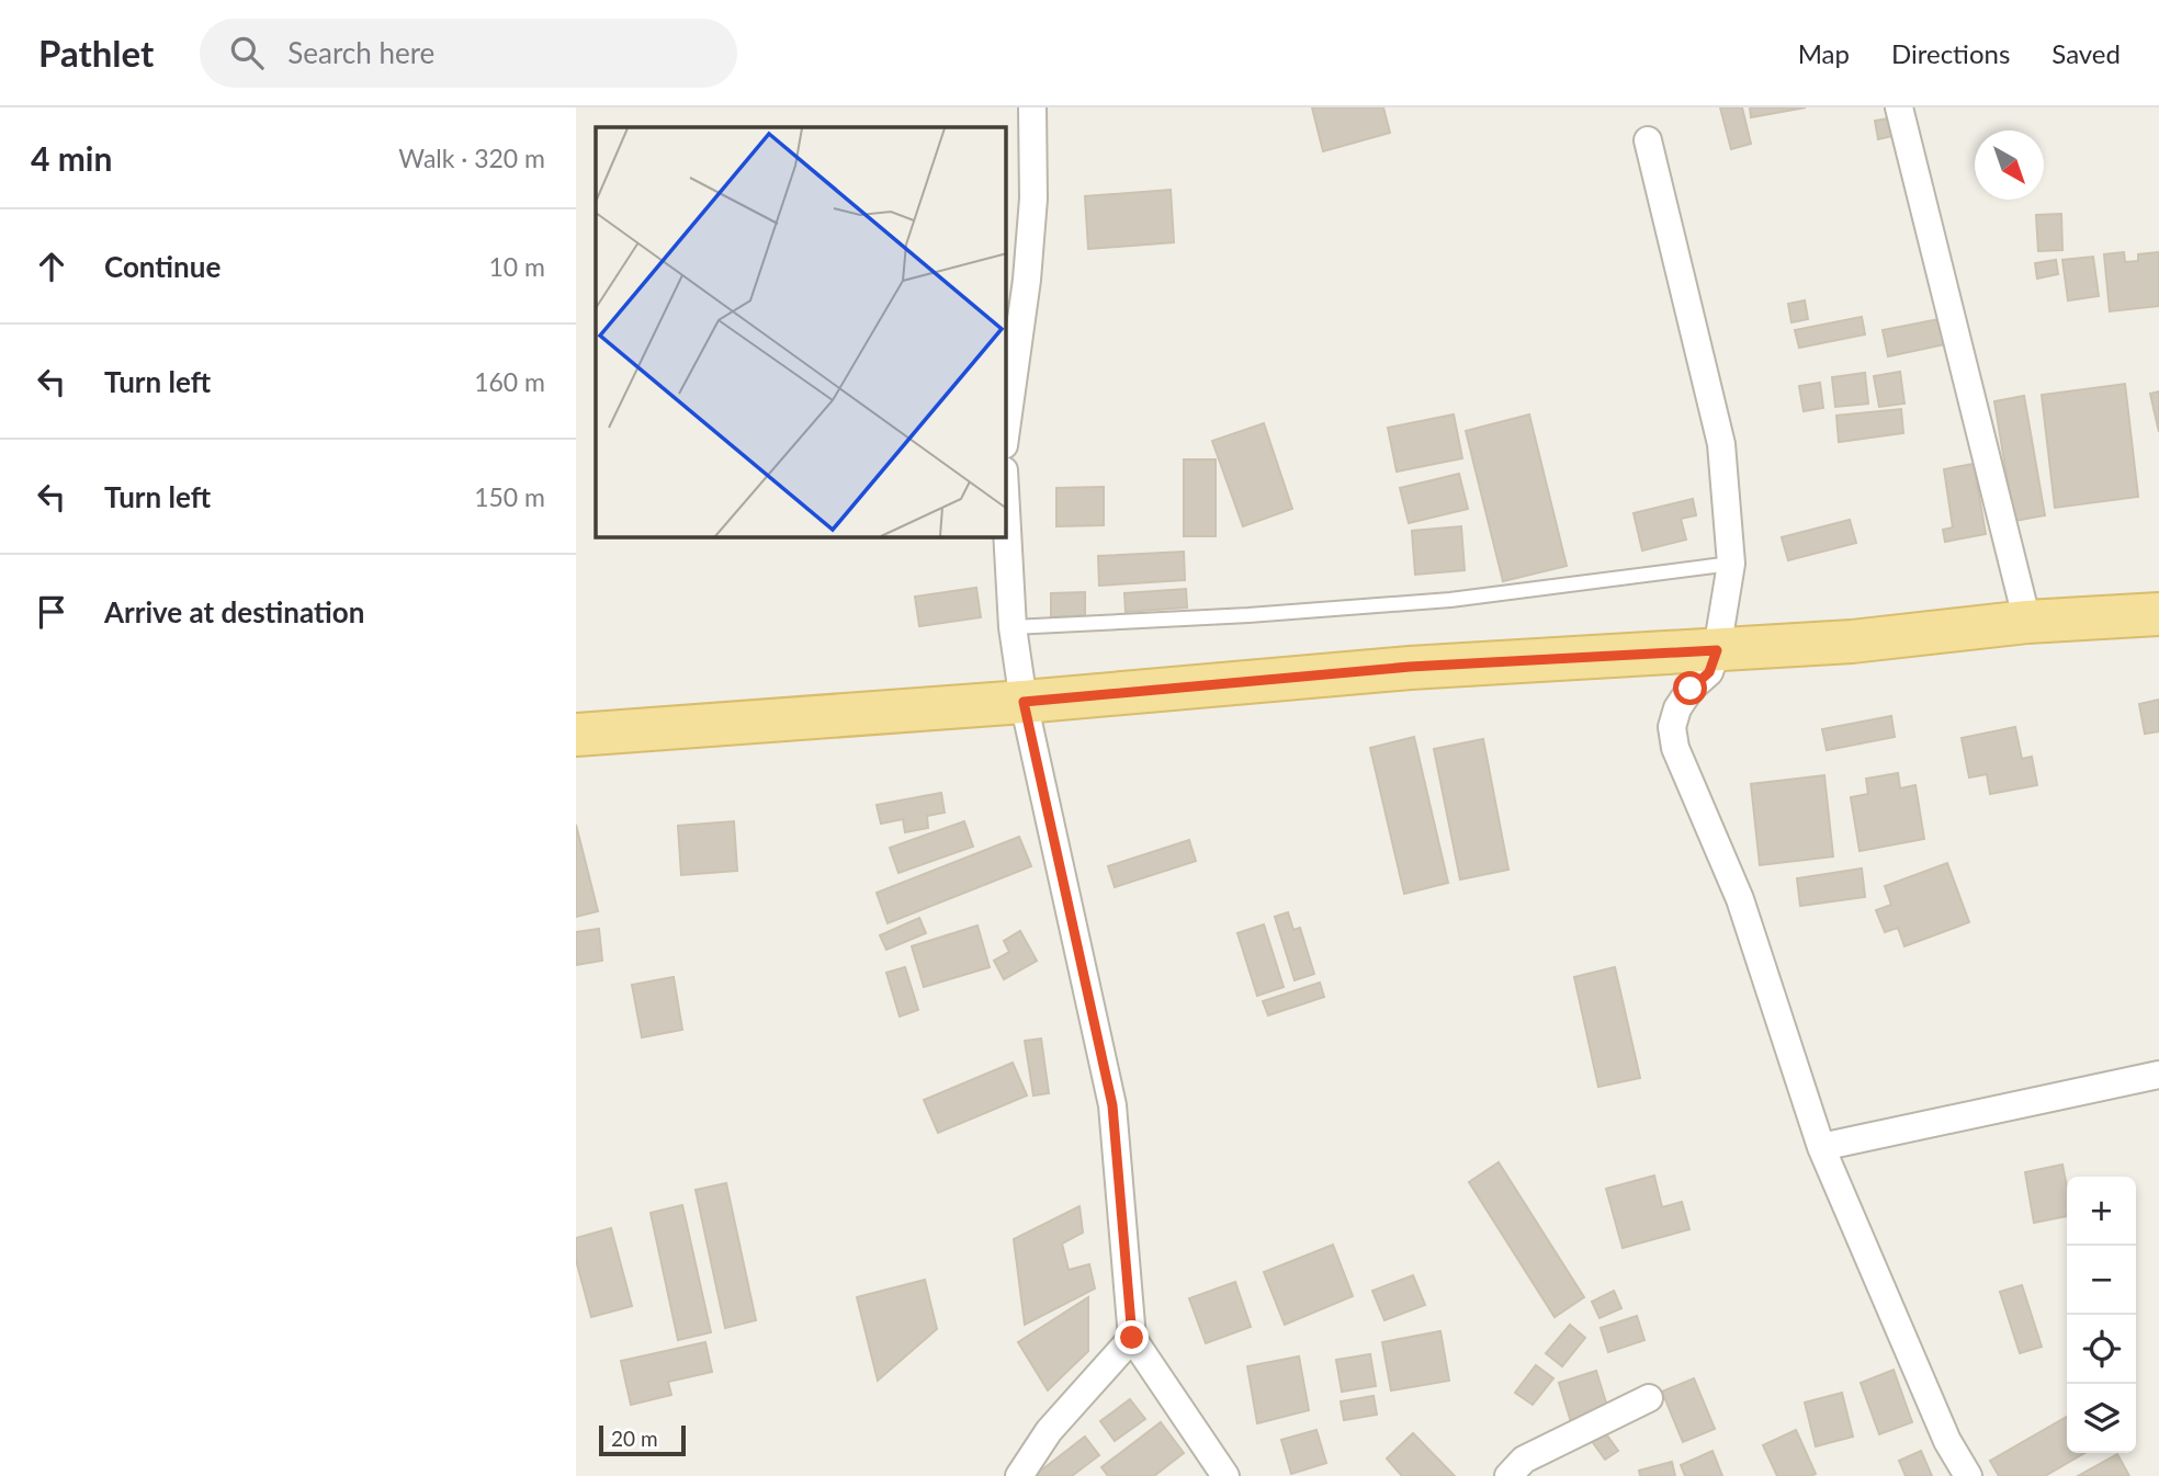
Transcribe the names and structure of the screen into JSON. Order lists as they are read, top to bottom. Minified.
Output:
{"scale_bar":"20 m","north":"bottom right","page":{"header":"Pathlet","search":"Search here","nav":["Map","Directions","Saved"],"heading":["4 min","Walk · 320 m"],"list":[["Continue","10 m"],["Turn left","160 m"],["Turn left","150 m"],"Arrive at destination"],"map_buttons":["+","−"],"scale":"20 m"}}
